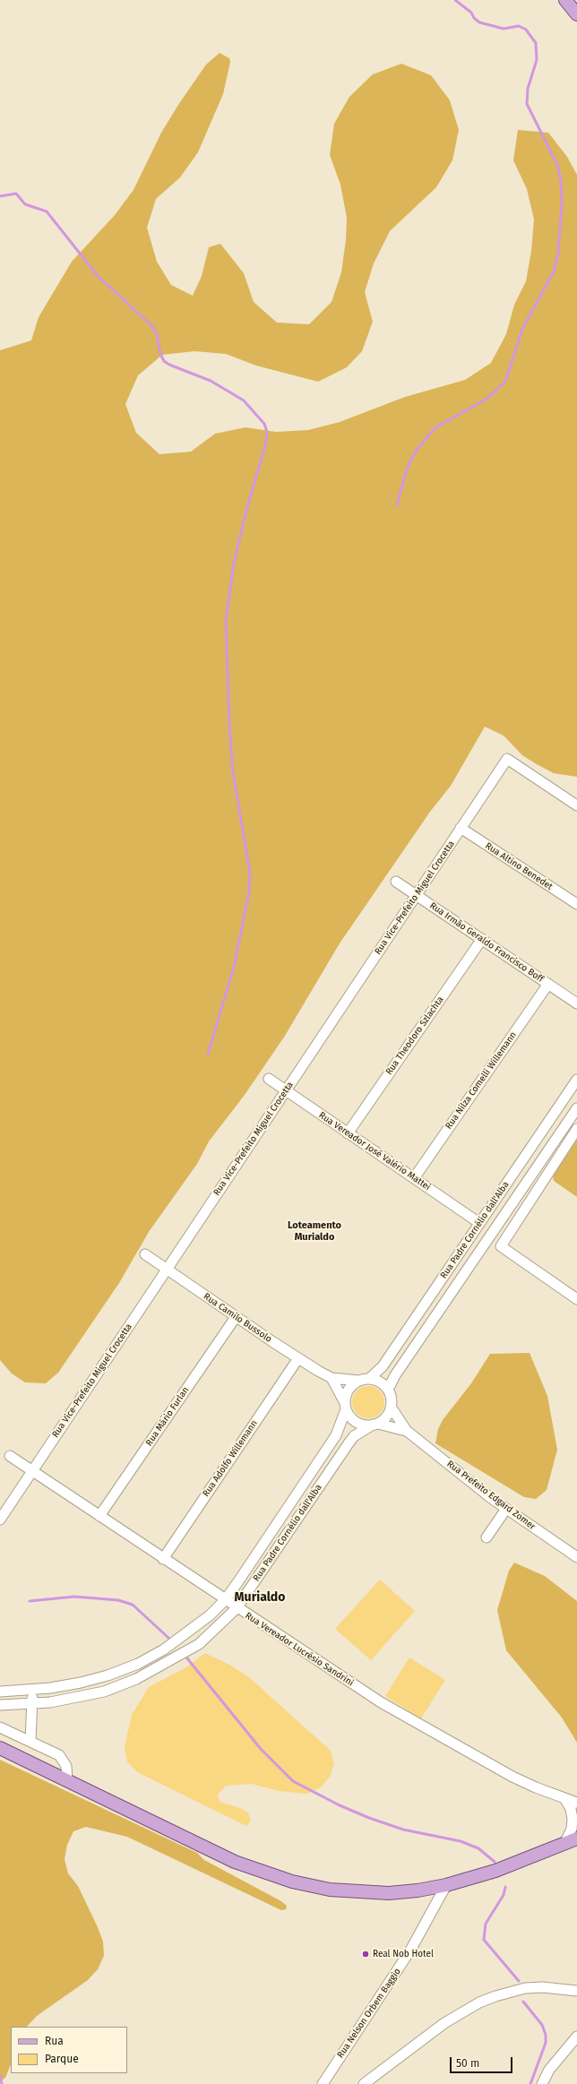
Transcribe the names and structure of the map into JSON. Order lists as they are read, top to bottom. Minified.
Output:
{"streets":{"street":["Rua Altino Benedet","Rua Vice-Prefeito Miguel Crocetta","Rua Irmão Geraldo Francisco Boff","Rua Theodoro Szlachta","Rua Nilza Comelli Willemann","Rua Vereador José Valério Mattei","Rua Padre Cornélio dall'Alba","Rua Camilo Bussolo","Rua Mário Furlan","Rua Adolfo Willemann","Rua Prefeito Edgard Zomer","Rua Vereador Lucrésio Sandrini","Rua Nelson Orbem Baggio"]},"crossings":[["Rua Altino Benedet","Rua Vice-Prefeito Miguel Crocetta"],["Rua Vice-Prefeito Miguel Crocetta","Rua Irmão Geraldo Francisco Boff"],["Rua Vice-Prefeito Miguel Crocetta","Rua Vereador José Valério Mattei"],["Rua Vice-Prefeito Miguel Crocetta","Rua Camilo Bussolo"],["Rua Vice-Prefeito Miguel Crocetta","Rua Vereador Lucrésio Sandrini"],["Rua Irmão Geraldo Francisco Boff","Rua Theodoro Szlachta"],["Rua Irmão Geraldo Francisco Boff","Rua Nilza Comelli Willemann"],["Rua Theodoro Szlachta","Rua Vereador José Valério Mattei"],["Rua Nilza Comelli Willemann","Rua Vereador José Valério Mattei"],["Rua Vereador José Valério Mattei","Rua Padre Cornélio dall'Alba"],["Rua Padre Cornélio dall'Alba","Rua Camilo Bussolo"],["Rua Padre Cornélio dall'Alba","Rua Prefeito Edgard Zomer"],["Rua Padre Cornélio dall'Alba","Rua Vereador Lucrésio Sandrini"],["Rua Camilo Bussolo","Rua Mário Furlan"],["Rua Camilo Bussolo","Rua Adolfo Willemann"],["Rua Camilo Bussolo","Rua Prefeito Edgard Zomer"],["Rua Mário Furlan","Rua Vereador Lucrésio Sandrini"],["Rua Adolfo Willemann","Rua Vereador Lucrésio Sandrini"]],"districts":["Loteamento Murialdo","Murialdo"],"places":["Real Nob Hotel"],"legend":["Rua","Parque"],"scale_bar":"50 m"}
